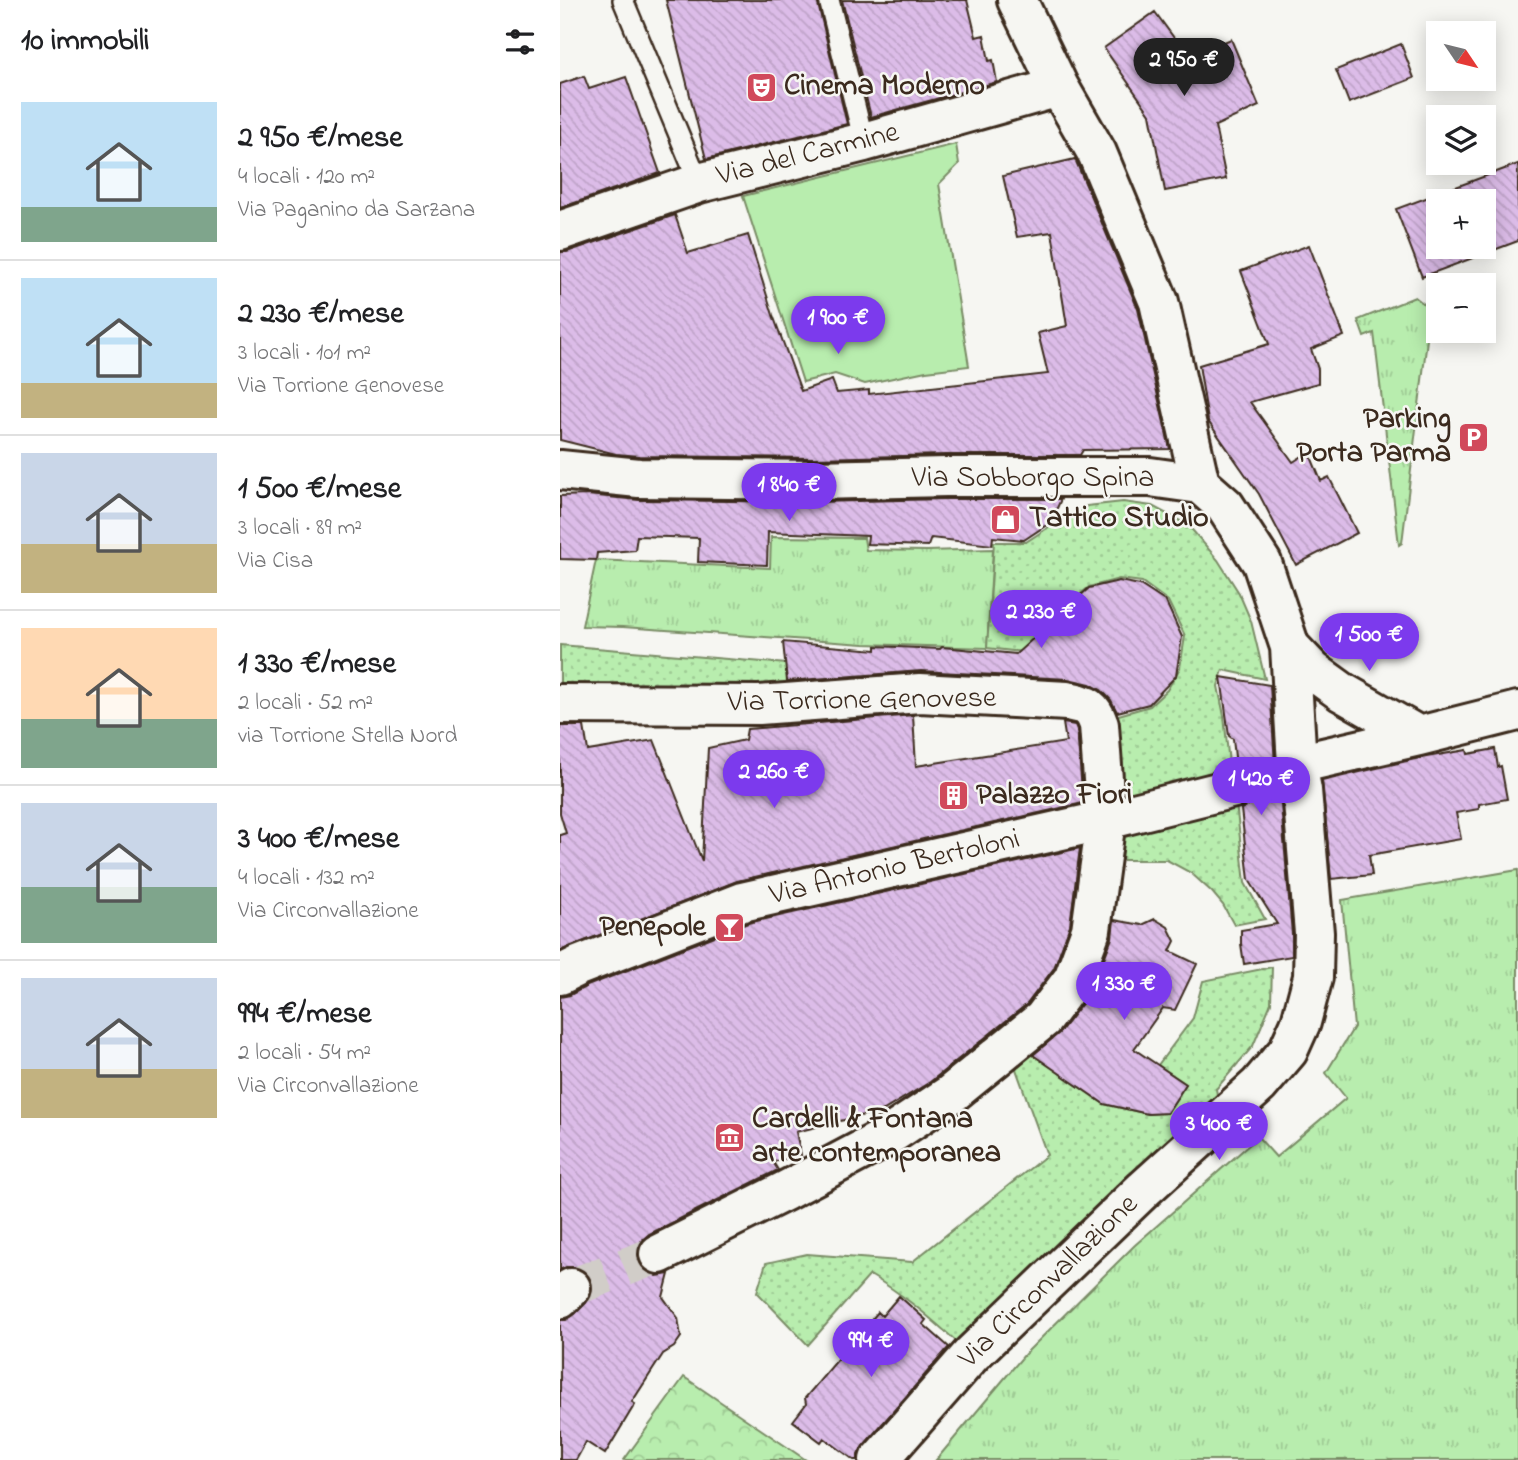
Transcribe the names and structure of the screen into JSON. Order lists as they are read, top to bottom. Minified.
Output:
{"streets":{"street":["Via del Carmine","Via Sobborgo Spina","Via Torrione Genovese","Via Antonio Bertoloni","Via Circonvallazione"]},"crossings":[["Via Torrione Genovese","Via Antonio Bertoloni"]],"places":{"theatre":["Cinema Moderno"],"parking":["Parking Porta Parma"],"shop":["Tattico Studio"],"building":["Palazzo Fiori"],"bar":["Penepole"],"museum":["Cardelli & Fontana arte contemporanea"]},"north":"bottom right","page":{"heading":"10 immobili","map_buttons":["+","−"],"price":["2 950 €","1 900 €","1 840 €","2 230 €","1 500 €","2 260 €","1 420 €","1 330 €","3 400 €","994 €"],"list":[{"name":"2 950 €/mese","note":"4 locali · 120 m² · Via Paganino da Sarzana"},{"name":"2 230 €/mese","note":"3 locali · 101 m² · Via Torrione Genovese"},{"name":"1 500 €/mese","note":"3 locali · 89 m² · Via Cisa"},{"name":"1 330 €/mese","note":"2 locali · 52 m² · via Torrione Stella Nord"},{"name":"3 400 €/mese","note":"4 locali · 132 m² · Via Circonvallazione"},{"name":"994 €/mese","note":"2 locali · 54 m² · Via Circonvallazione"}]}}
